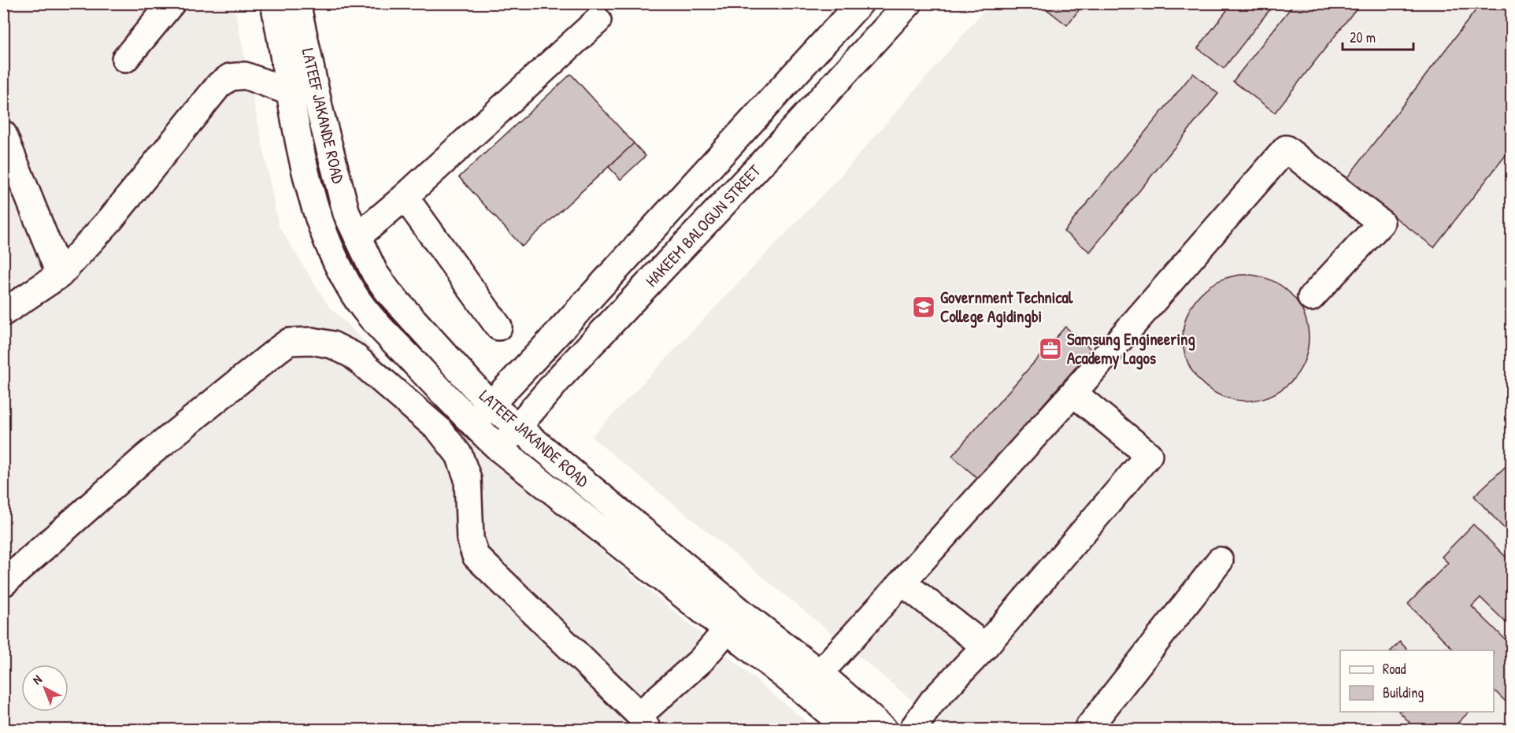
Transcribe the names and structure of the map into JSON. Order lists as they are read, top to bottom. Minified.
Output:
{"streets":{"street":["LATEEF JAKANDE ROAD","HAKEEM BALOGUN STREET"]},"crossings":[["LATEEF JAKANDE ROAD","HAKEEM BALOGUN STREET"]],"places":{"school or university":["Government Technical College Agidingbi"],"office":["Samsung Engineering Academy Lagos"]},"legend":["Road","Building"],"scale_bar":"20 m","north":"top left"}
